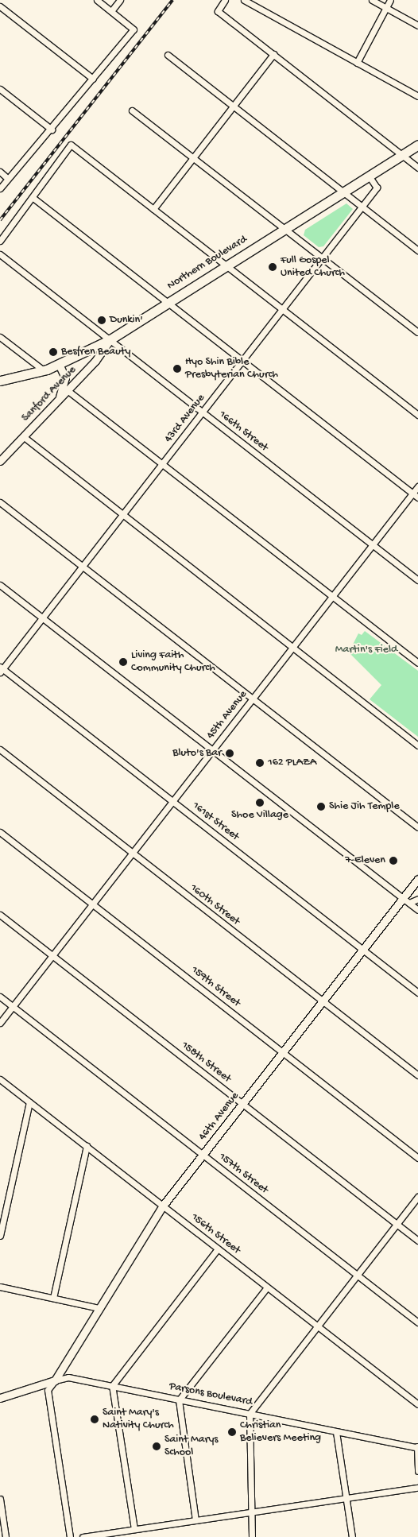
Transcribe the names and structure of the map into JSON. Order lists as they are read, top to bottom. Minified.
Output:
{"streets":{"main road":["Northern Boulevard"],"street":["Sanford Avenue","43rd Avenue","166th Street","45th Avenue","161st Street","160th Street","159th Street","158th Street","46th Avenue","157th Street","156th Street","Parsons Boulevard"]},"crossings":[["Northern Boulevard","Sanford Avenue"],["Northern Boulevard","43rd Avenue"],["Northern Boulevard","166th Street"],["Sanford Avenue","166th Street"],["43rd Avenue","166th Street"],["43rd Avenue","161st Street"],["166th Street","45th Avenue"],["45th Avenue","161st Street"],["45th Avenue","160th Street"],["45th Avenue","159th Street"],["45th Avenue","158th Street"],["45th Avenue","157th Street"],["161st Street","46th Avenue"],["160th Street","46th Avenue"],["159th Street","46th Avenue"],["158th Street","46th Avenue"],["46th Avenue","157th Street"],["46th Avenue","156th Street"],["46th Avenue","Parsons Boulevard"]],"parks":["Martin's Field"],"places":["Full Gospel United Church","Dunkin'","Besfren Beauty","Hyo Shin Bible Presbyterian Church","Living Faith Community Church","Bluto's Bar","162 PLAZA","Shoe Village","Shie Jih Temple","7-Eleven","Saint Mary's Nativity Church","Christian Believers Meeting","Saint Marys School"]}
